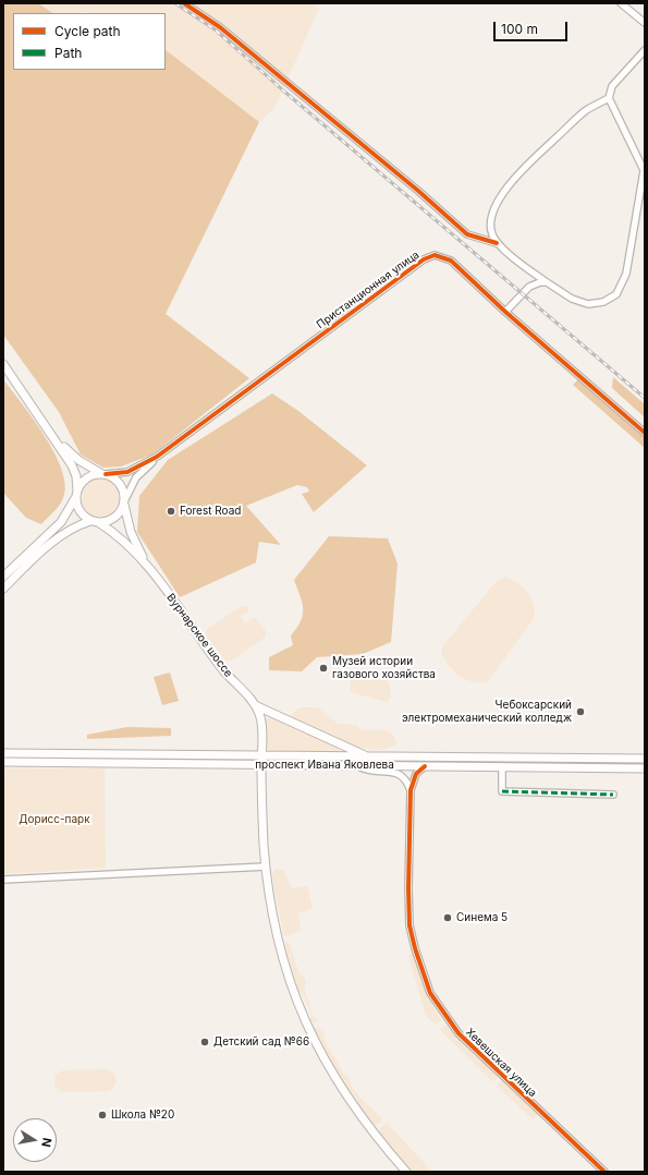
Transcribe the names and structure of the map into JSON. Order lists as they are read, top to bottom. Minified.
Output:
{"streets":{"main road":["Вурнарское шоссе","проспект Ивана Яковлева"],"street":["Пристанционная улица","Хевешская улица"]},"crossings":[["Пристанционная улица","Вурнарское шоссе"]],"parks":["Дорисс-парк"],"places":["Forest Road","Музей истории газового хозяйства","Чебоксарский электромеханический колледж","Синема 5","Детский сад №66","Школа №20"],"legend":["Cycle path","Path"],"scale_bar":"100 m","north":"right"}
